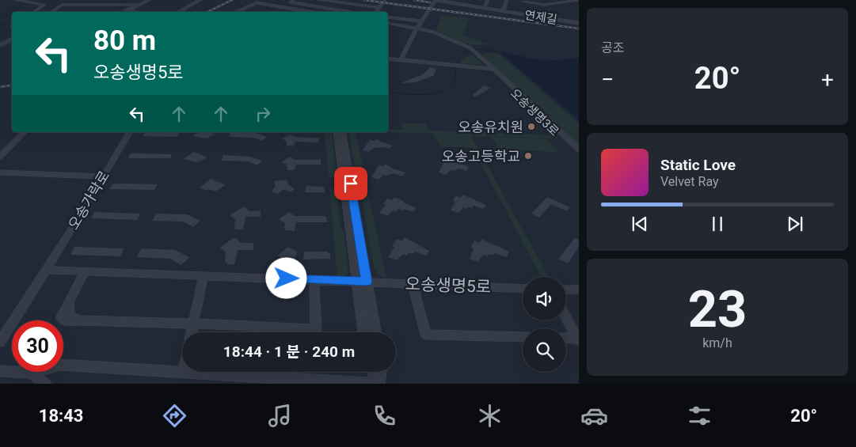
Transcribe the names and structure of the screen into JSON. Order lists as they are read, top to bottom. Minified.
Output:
{"streets":{"street":["연제길","오송생명3로","오송가락로","오송생명5로"]},"places":["오송유치원","오송고등학교"],"page":{"tile":["공조",["23","km/h"]],"turn":["80 m","오송생명5로"],"heat":["−","20°","+"],"song":["Static Love","Velvet Ray"],"limit":"30","trip":"18:44 · 1 분 · 240 m","tabs":["18:43","20°"]}}
